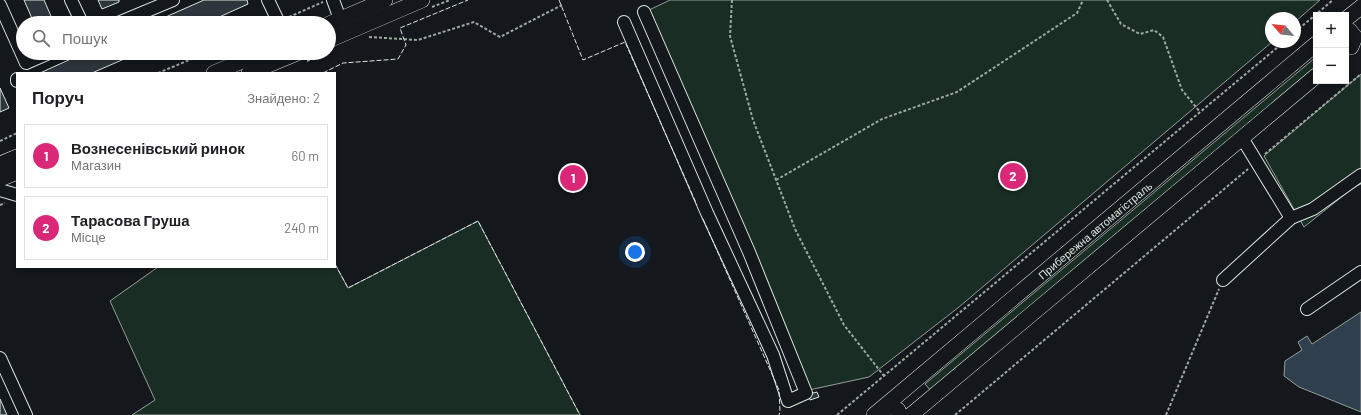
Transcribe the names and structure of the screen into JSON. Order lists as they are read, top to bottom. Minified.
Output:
{"streets":{"main road":["Прибережна автомагістраль"]},"north":"top left","page":{"map_buttons":["+","−"],"search":"Пошук","heading":["Поруч","Знайдено: 2"],"list":[{"mark":"1","name":"Вознесенівський ринок","note":"Магазин","value":"60 m"},{"mark":"2","name":"Тарасова Груша","note":"Місце","value":"240 m"}],"pins":["2","1"]}}
